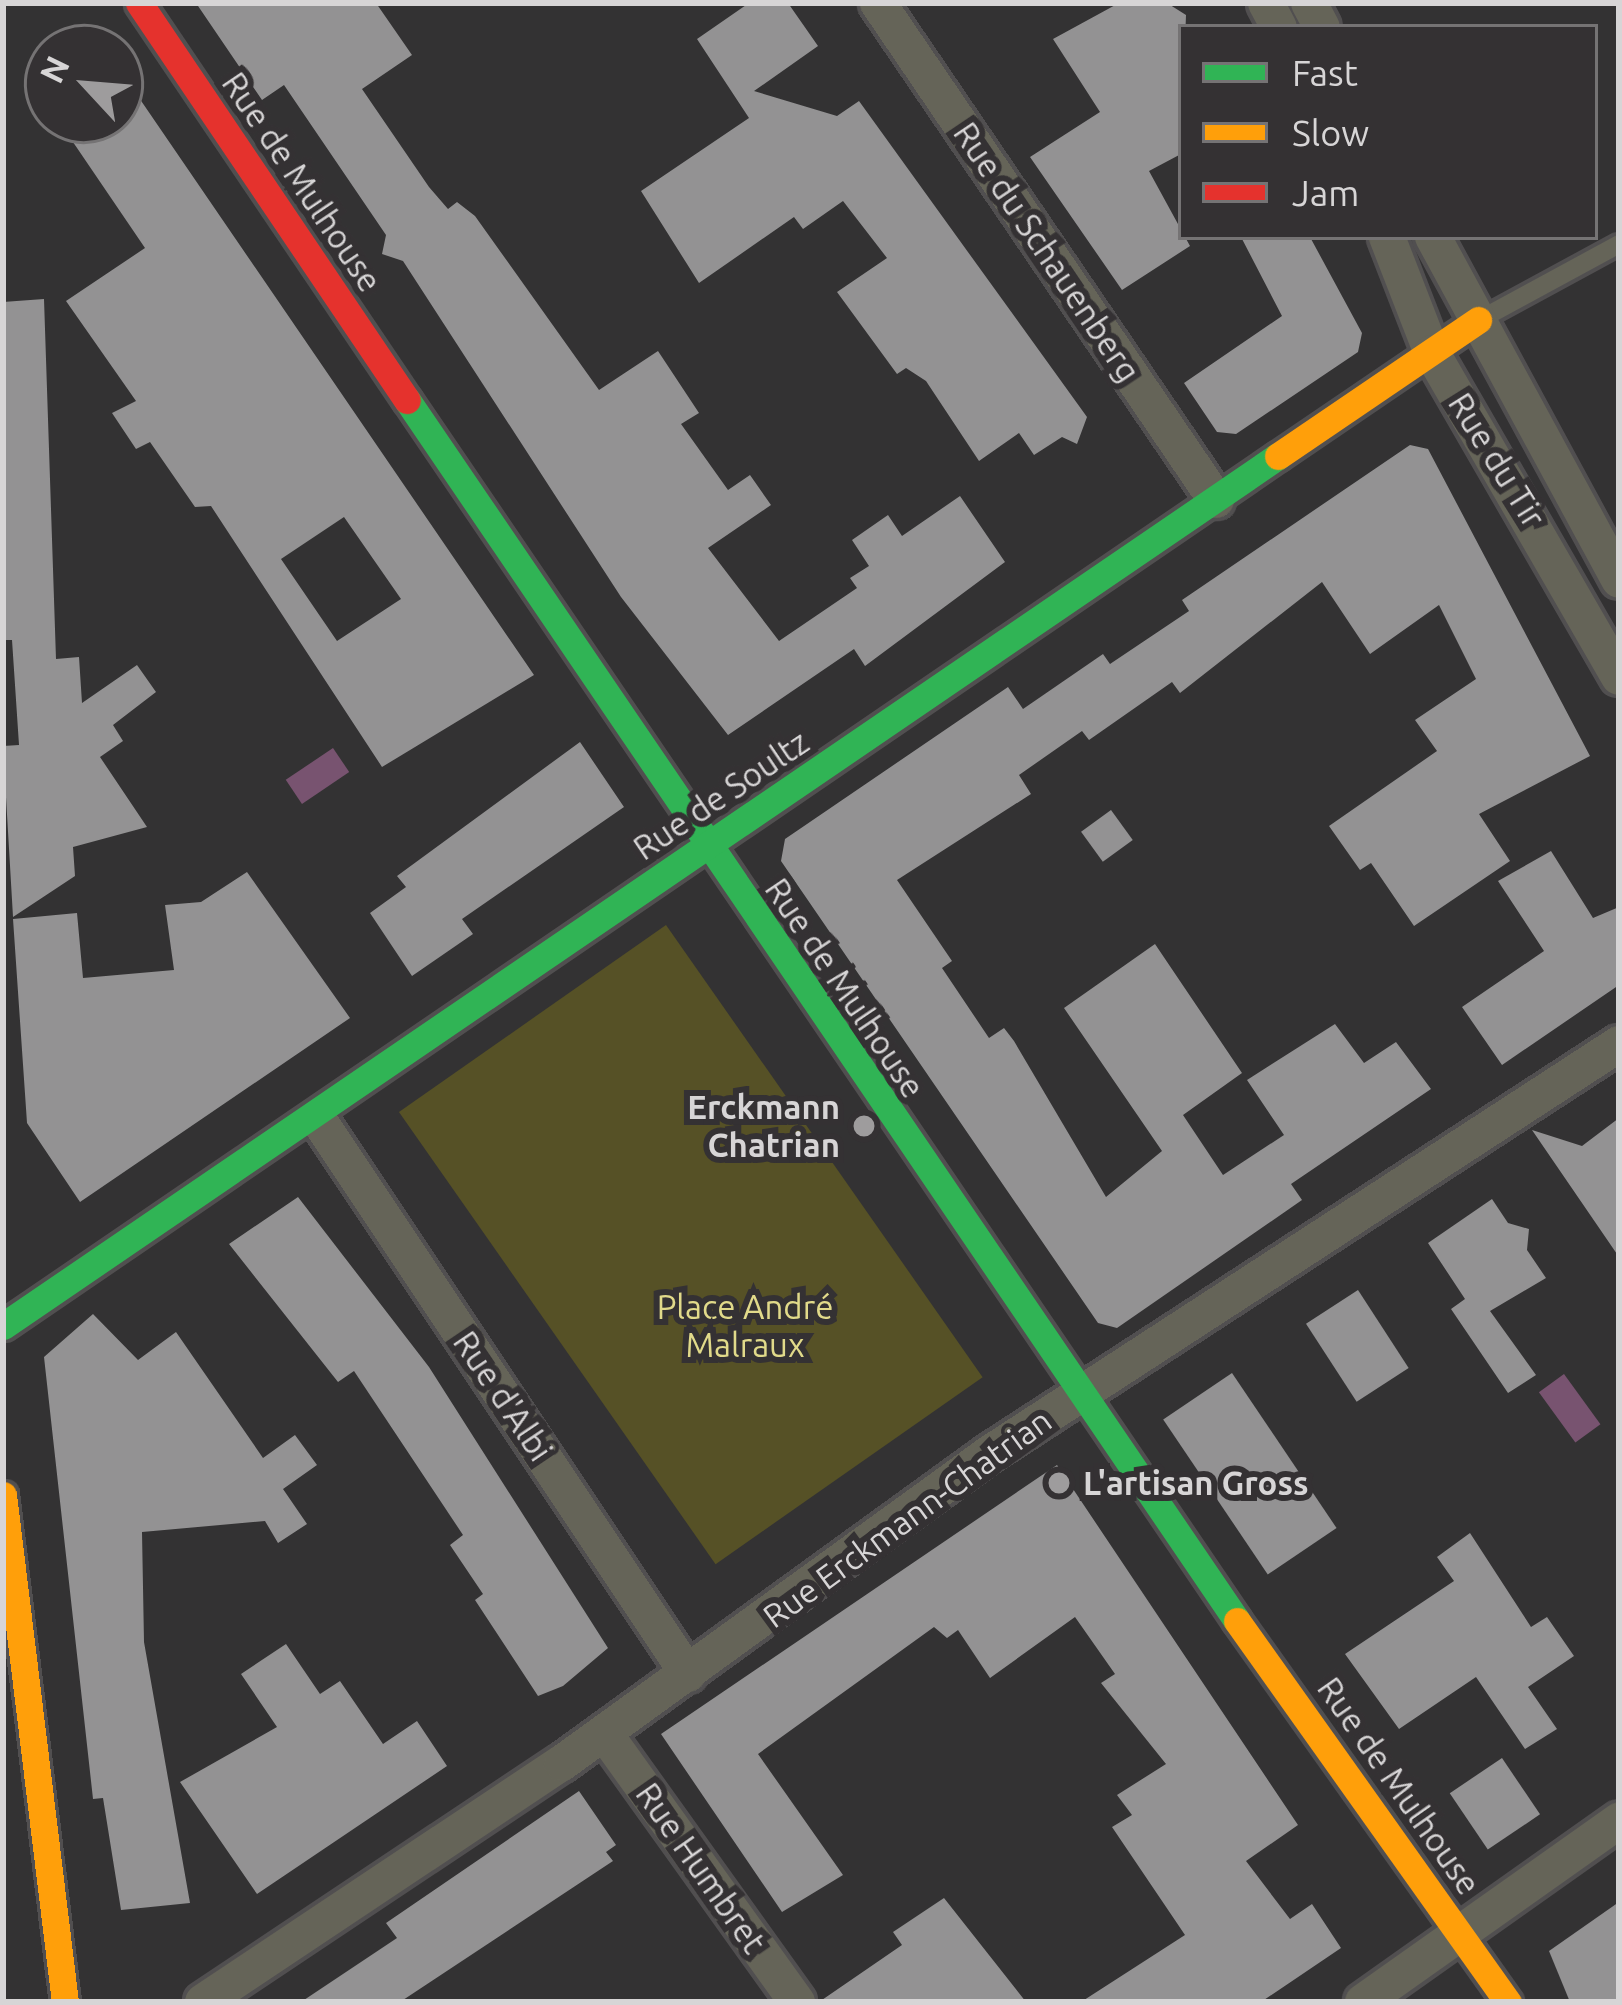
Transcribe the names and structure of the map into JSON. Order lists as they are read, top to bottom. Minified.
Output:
{"streets":{"street":["Rue de Mulhouse","Rue du Schauenberg","Rue du Tir","Rue de Soultz","Rue d'Albi","Rue Erckmann-Chatrian","Rue Humbret"]},"crossings":[["Rue de Mulhouse","Rue de Soultz"],["Rue de Mulhouse","Rue Erckmann-Chatrian"],["Rue du Schauenberg","Rue de Soultz"],["Rue du Tir","Rue de Soultz"],["Rue de Soultz","Rue d'Albi"],["Rue d'Albi","Rue Erckmann-Chatrian"],["Rue Erckmann-Chatrian","Rue Humbret"]],"parks":["Place André Malraux"],"places":["Erckmann Chatrian","L'artisan Gross"],"legend":["Fast","Slow","Jam"],"north":"top left"}
